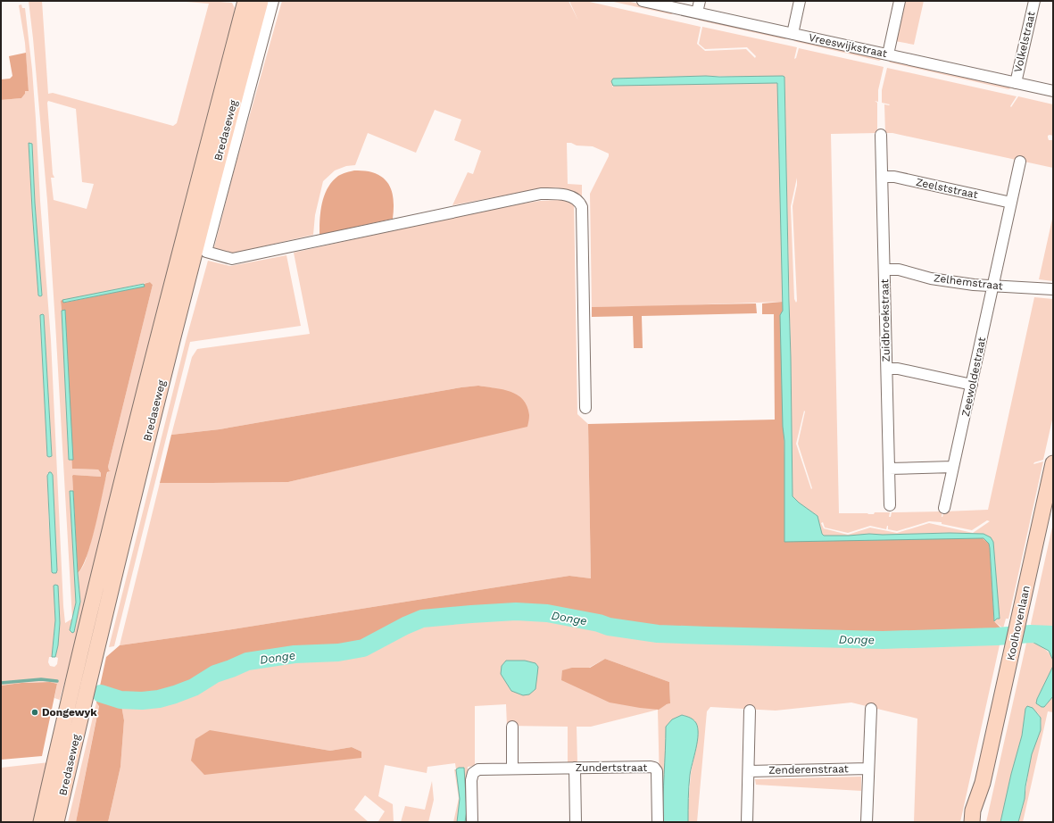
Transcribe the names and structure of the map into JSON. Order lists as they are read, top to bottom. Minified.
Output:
{"streets":{"main road":["Bredaseweg","Koolhovenlaan"],"street":["Volkelstraat","Vreeswijkstraat","Zeelststraat","Zelhemstraat","Zuidbroekstraat","Zeewoldestraat","Zundertstraat","Zenderenstraat"]},"crossings":[["Volkelstraat","Vreeswijkstraat"],["Zeelststraat","Zuidbroekstraat"],["Zelhemstraat","Zuidbroekstraat"],["Zelhemstraat","Zeewoldestraat"]],"water":["Donge"],"places":["Dongewyk"]}
